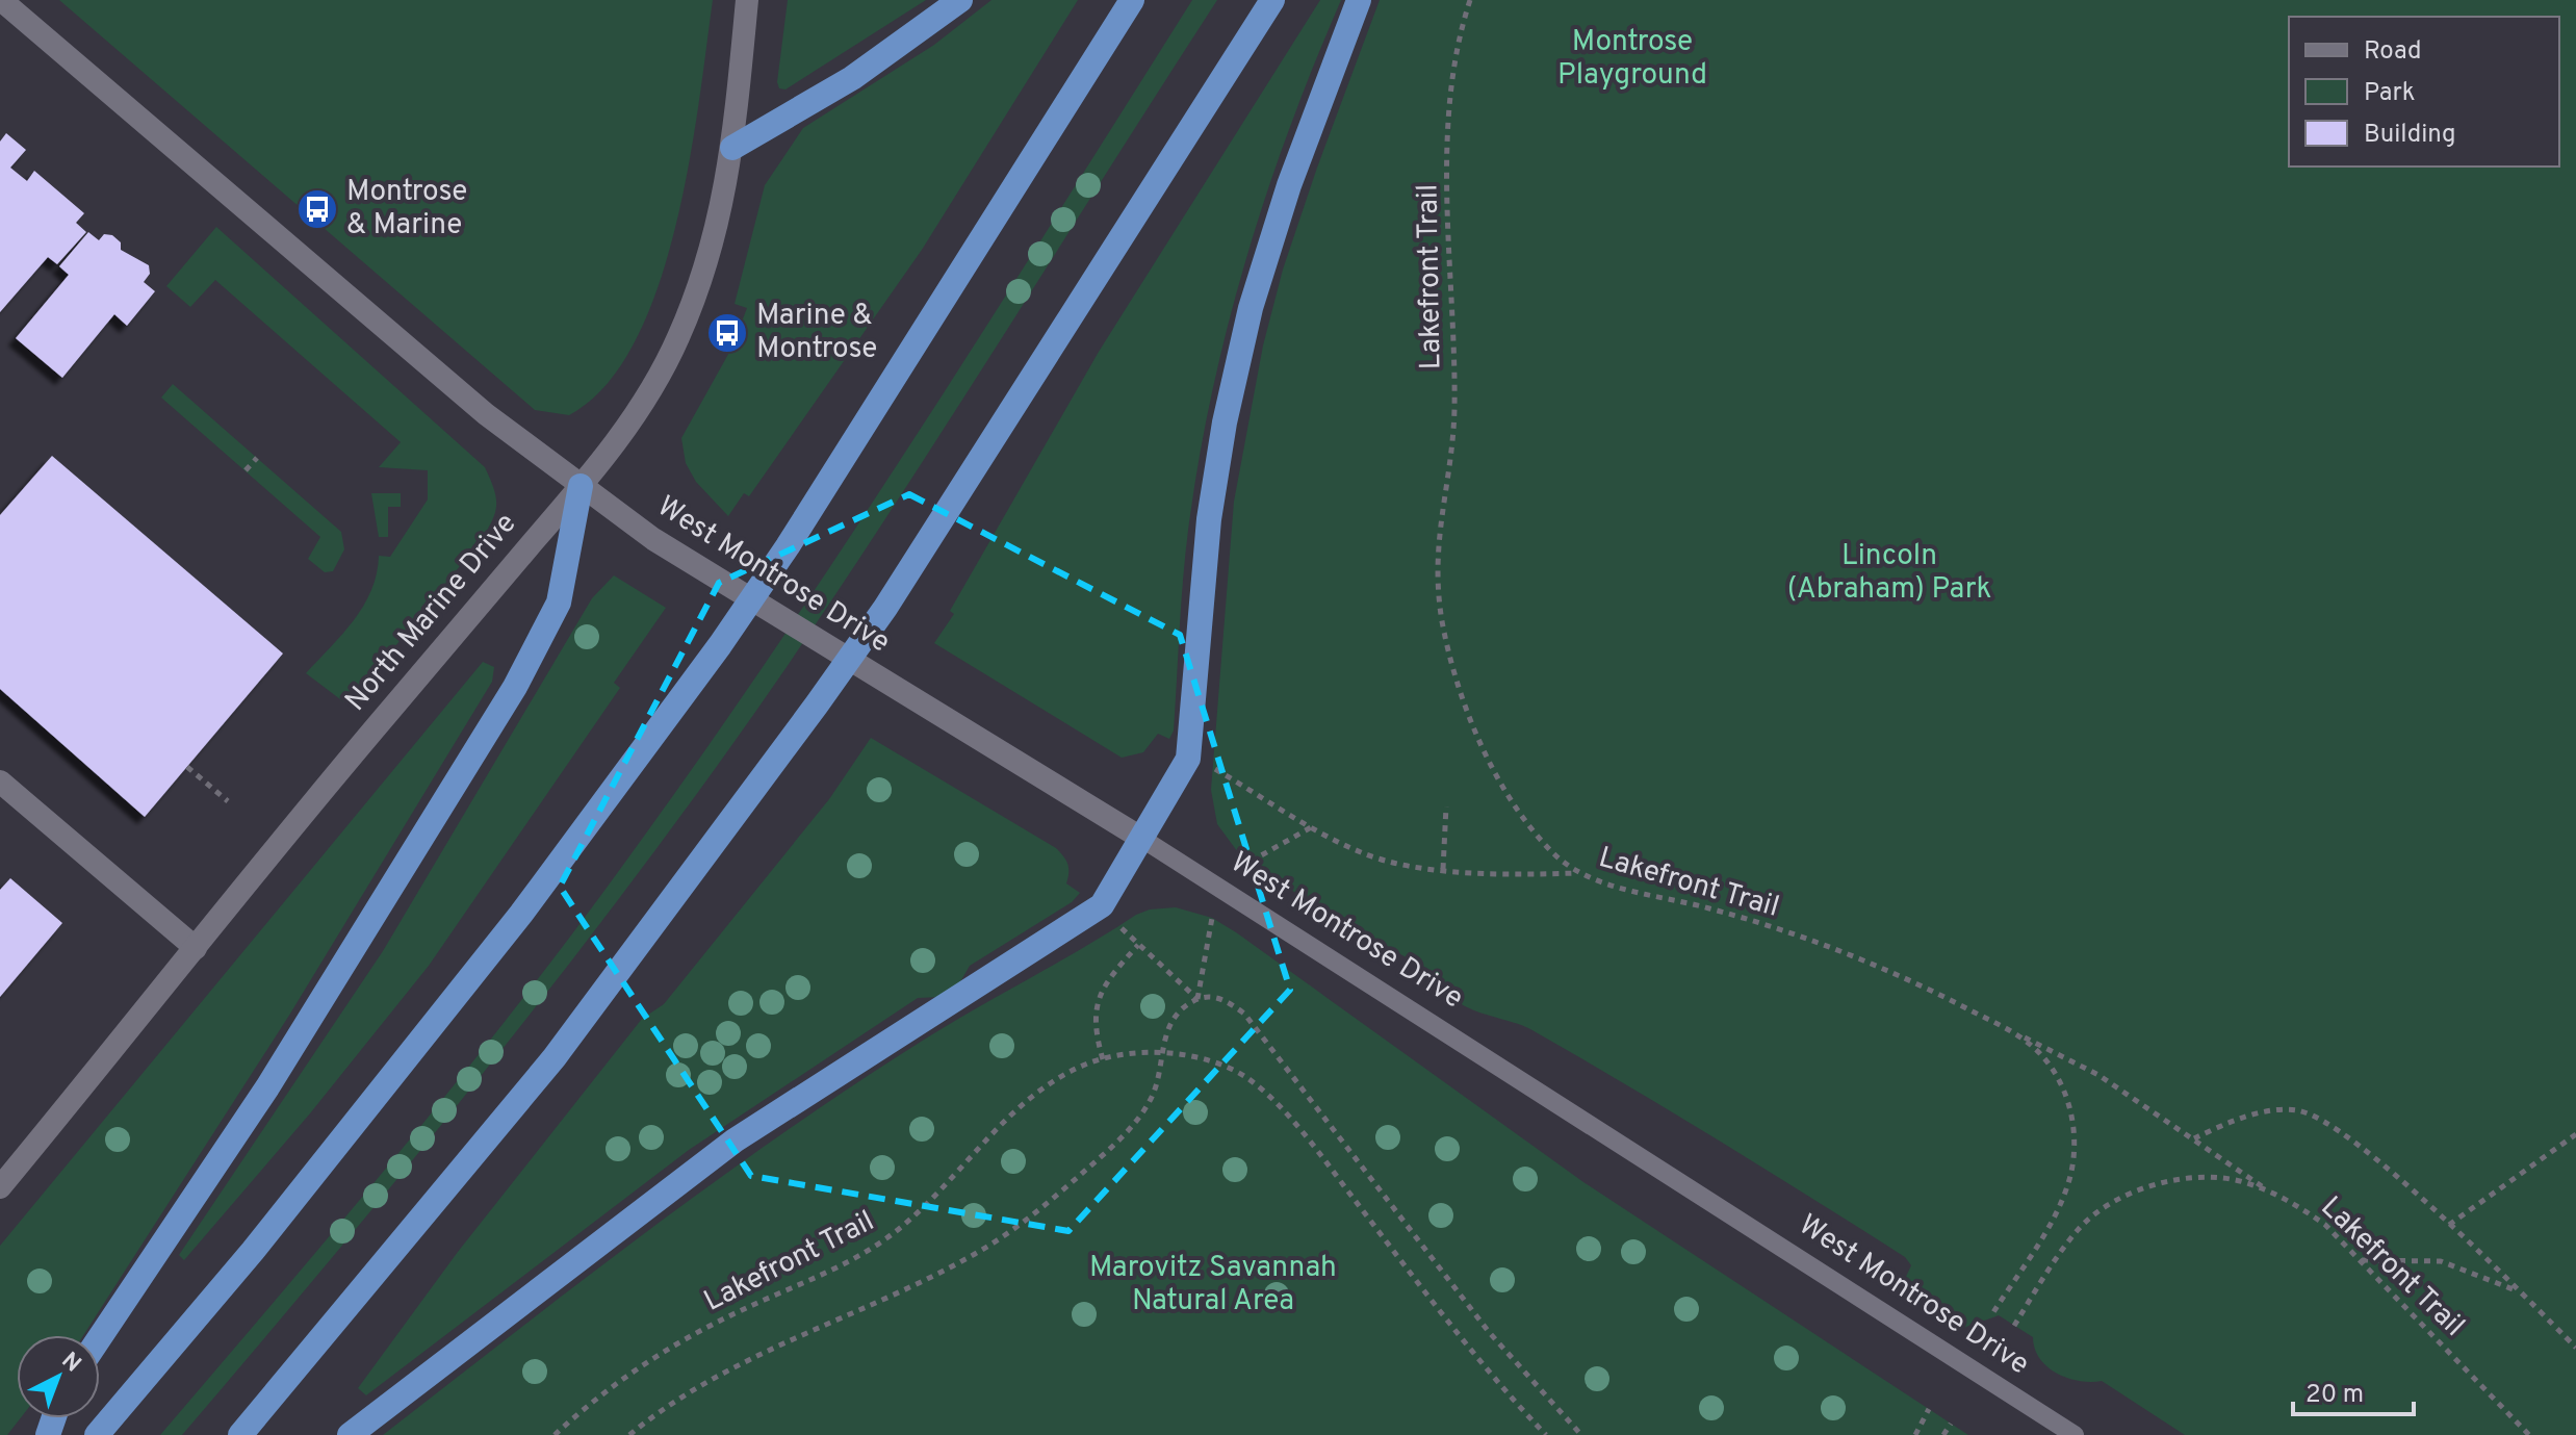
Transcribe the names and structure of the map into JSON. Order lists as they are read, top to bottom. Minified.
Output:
{"streets":{"street":["West Montrose Drive","North Marine Drive"],"path":["Lakefront Trail"]},"crossings":[["West Montrose Drive","North Marine Drive"]],"parks":["Montrose Playground","Lincoln (Abraham) Park","Marovitz Savannah Natural Area"],"places":{"bus stop":["Montrose & Marine","Marine & Montrose"]},"legend":["Road","Park","Building"],"scale_bar":"20 m","north":"top right"}
